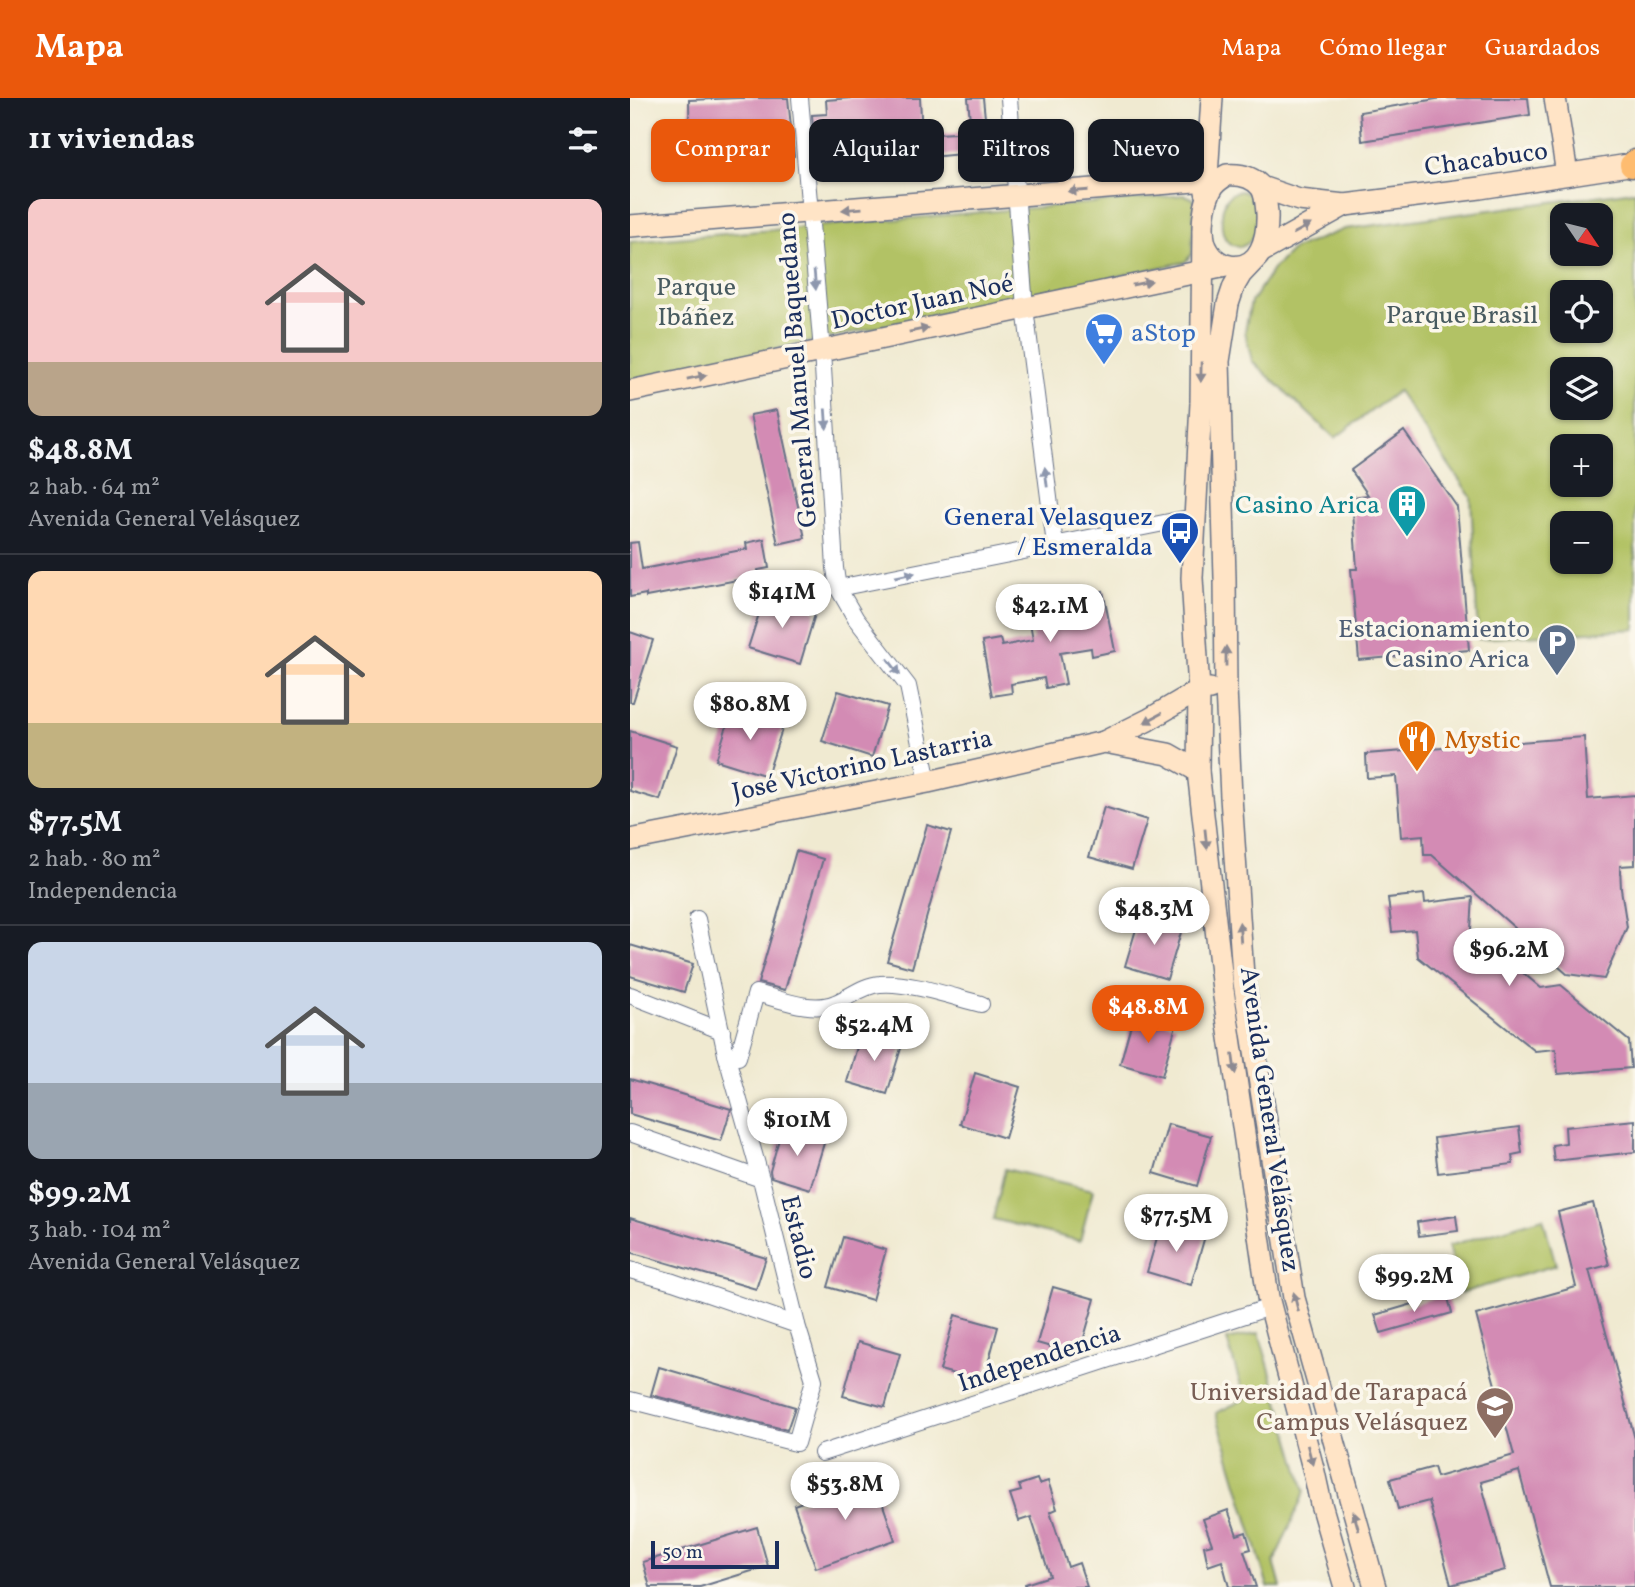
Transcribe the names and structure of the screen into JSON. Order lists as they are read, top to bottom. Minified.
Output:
{"streets":{"main road":["Chacabuco","Doctor Juan Noé","José Victorino Lastarria","Avenida General Velásquez"],"street":["General Manuel Baquedano","Estadio","Independencia"]},"crossings":[["Chacabuco","Doctor Juan Noé"],["Chacabuco","Avenida General Velásquez"],["Doctor Juan Noé","General Manuel Baquedano"],["Doctor Juan Noé","Avenida General Velásquez"],["General Manuel Baquedano","José Victorino Lastarria"],["José Victorino Lastarria","Avenida General Velásquez"],["Avenida General Velásquez","Independencia"]],"one_way":["General Manuel Baquedano"],"parks":["Parque Ibáñez","Parque Brasil"],"places":{"supermarket":["aStop"],"building":["Casino Arica"],"bus stop":["General Velasquez / Esmeralda"],"parking":["Estacionamiento Casino Arica"],"restaurant":["Mystic"],"school or university":["Universidad de Tarapacá Campus Velásquez"]},"scale_bar":"50 m","north":"bottom right","page":{"header":"Mapa","nav":["Mapa","Cómo llegar","Guardados"],"heading":"11 viviendas","chip":["Comprar","Alquilar","Filtros","Nuevo"],"list":[{"name":"$48.8M","note":"2 hab. · 64 m² · Avenida General Velásquez"},{"name":"$77.5M","note":"2 hab. · 80 m² · Independencia"},{"name":"$99.2M","note":"3 hab. · 104 m² · Avenida General Velásquez"}],"map_buttons":["+","−"],"price":["$141M","$42.1M","$80.8M","$48.3M","$96.2M","$48.8M","$52.4M","$101M","$77.5M","$99.2M","$53.8M"],"scale":"50 m"}}
